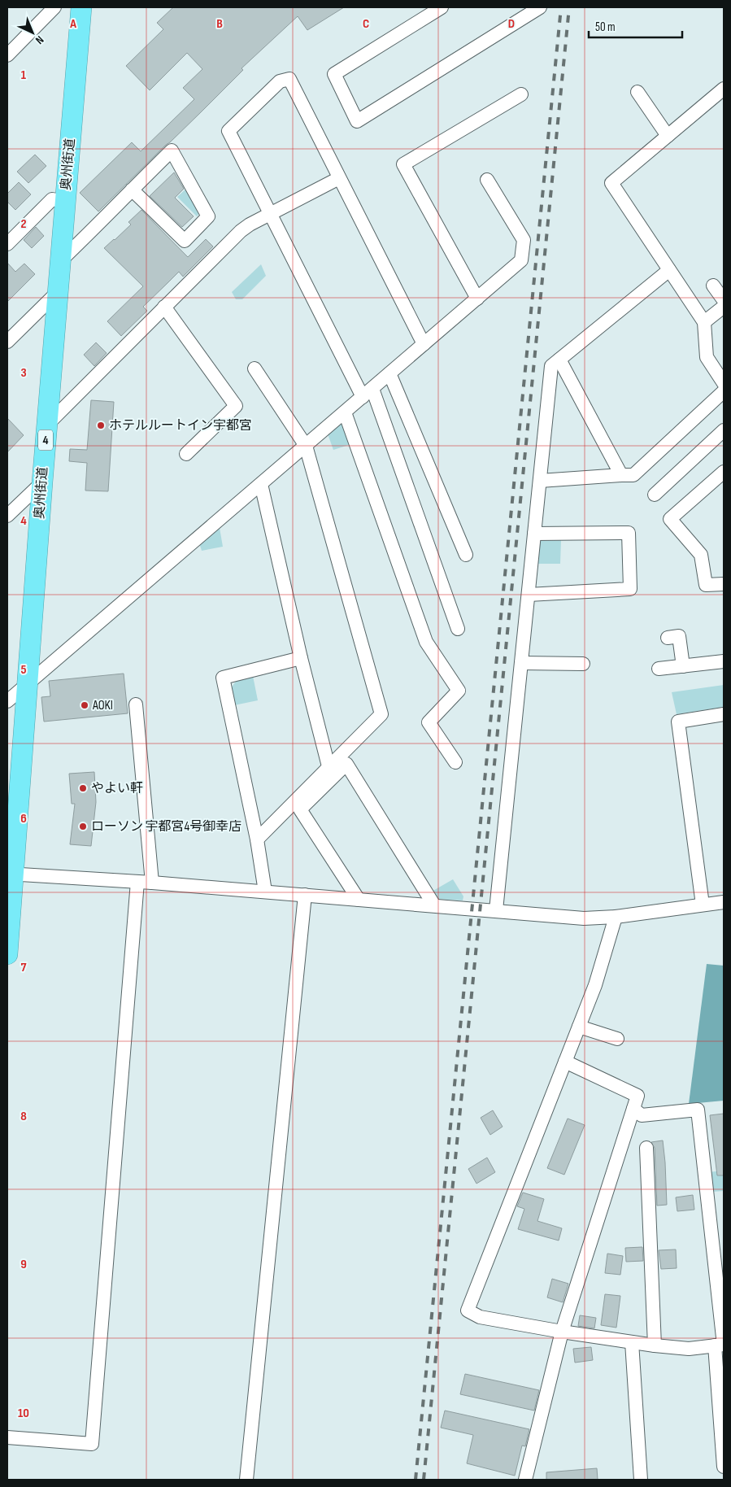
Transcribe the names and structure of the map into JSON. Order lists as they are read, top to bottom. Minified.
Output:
{"streets":{"highway":["奥州街道","4"]},"places":["ホテルルートイン宇都宮","AOKI","やよい軒","ローソン 宇都宮4号御幸店"],"scale_bar":"50 m","north":"bottom right","grid":{"columns":["A","B","C","D"],"rows":["1","2","3","4","5","6","7","8","9","10"]}}
